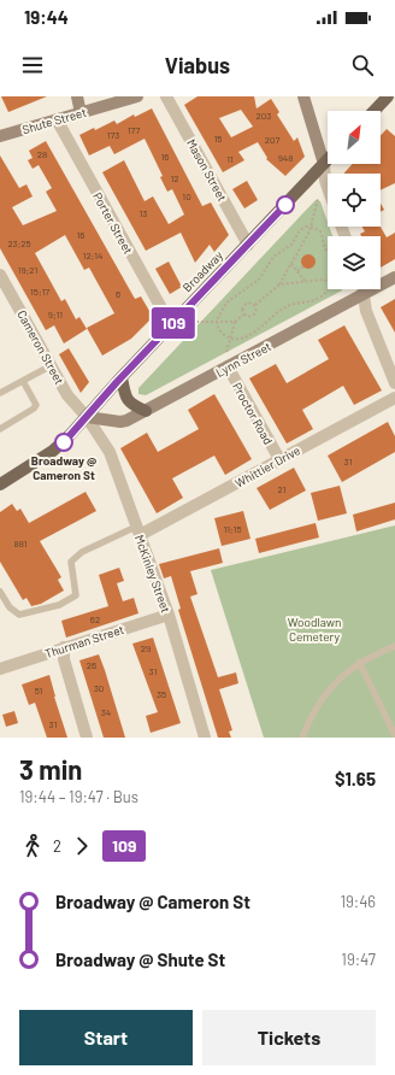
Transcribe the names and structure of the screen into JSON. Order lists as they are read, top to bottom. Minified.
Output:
{"streets":{"main road":["Shute Street","Broadway","Lynn Street"],"street":["Mason Street","Porter Street","Cameron Street","Proctor Road","Whittier Drive","McKinley Street","Thurman Street"]},"crossings":[["Shute Street","Porter Street"],["Mason Street","Broadway"],["Porter Street","Broadway"],["Broadway","Cameron Street"],["Broadway","Lynn Street"],["Broadway","McKinley Street"],["Cameron Street","Lynn Street"],["Cameron Street","McKinley Street"],["Lynn Street","Proctor Road"],["Lynn Street","McKinley Street"],["Proctor Road","Whittier Drive"],["Whittier Drive","McKinley Street"],["McKinley Street","Thurman Street"]],"parks":["Woodlawn Cemetery"],"places":["Broadway @ Cameron St"],"lines":["bus line 109"],"house_numbers":["203","177","173","15","207","28","16","948","11","12","10","13","16","23;25","12;14","19;21","15;17","6","9;11","31","21","11;15","881","62","29","26","31","30","51","35","34","31"],"north":"top right","page":{"status":"19:44","header":"Viabus","on_map":"109","heading":["3 min","19:44 – 19:47 · Bus","$1.65"],"legs":["2","109"],"list":[{"name":"Broadway @ Cameron St","value":"19:46"},{"name":"Broadway @ Shute St","value":"19:47"}],"buttons":["Start","Tickets"]}}
